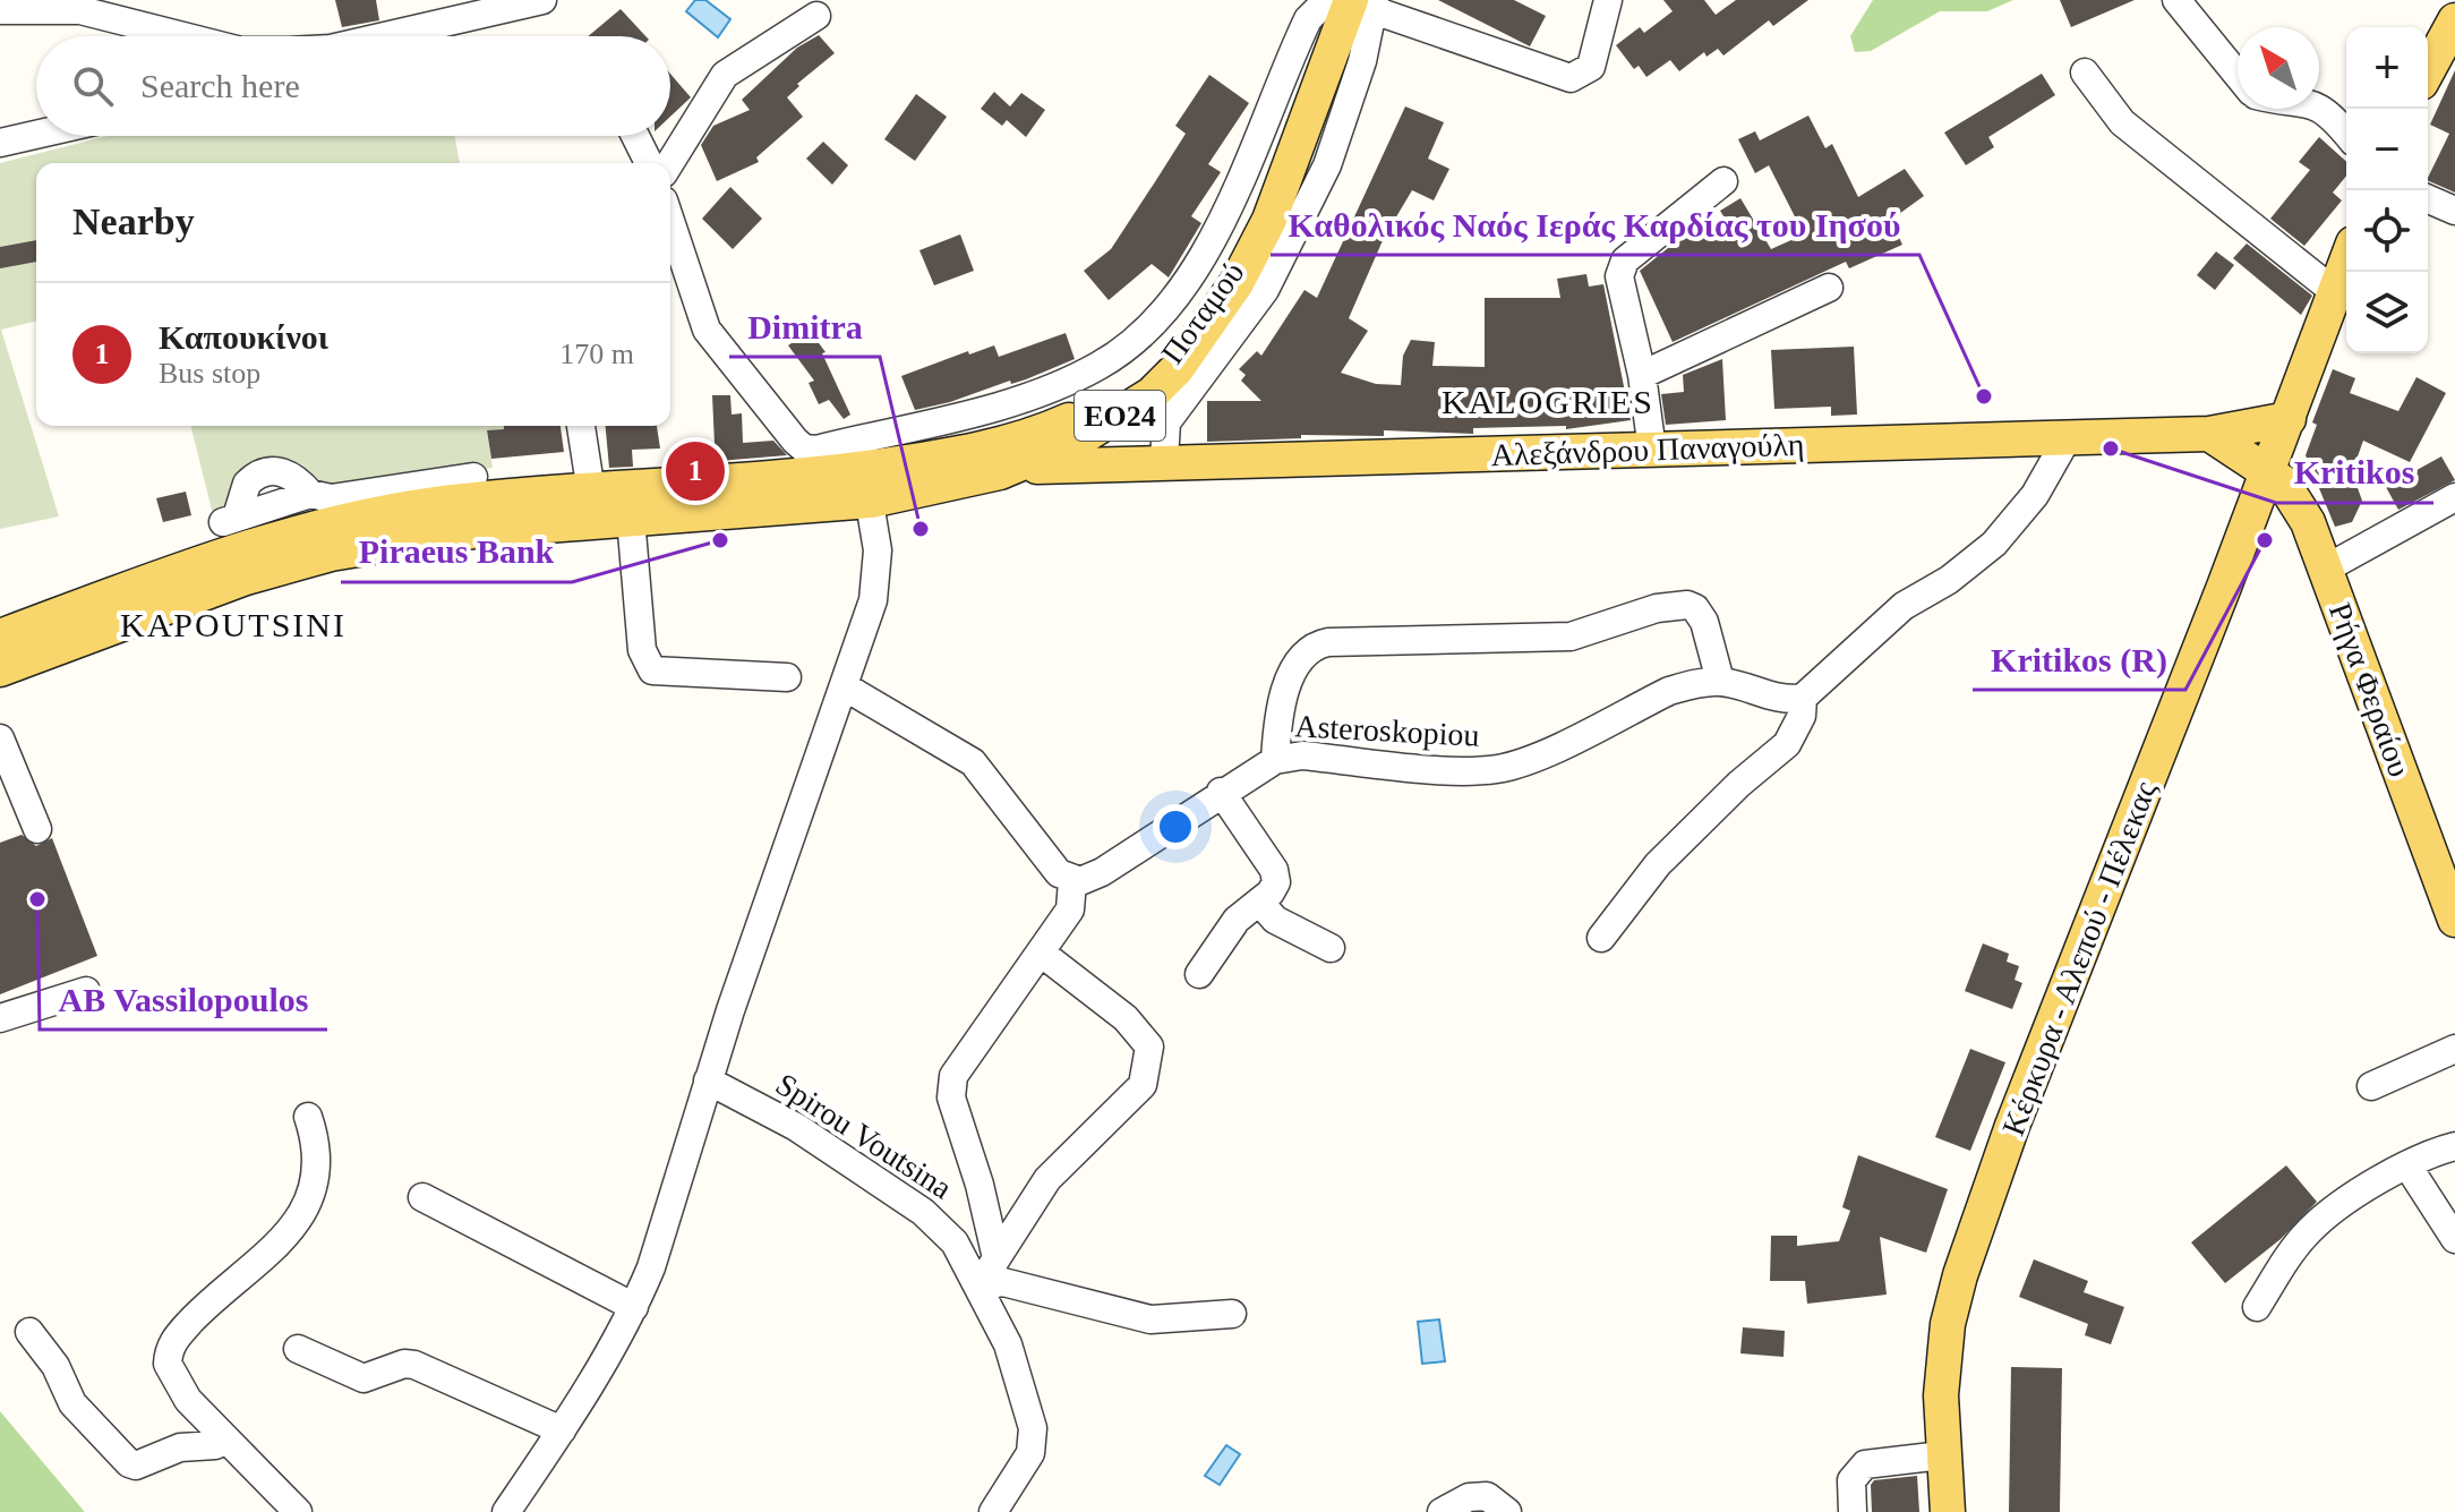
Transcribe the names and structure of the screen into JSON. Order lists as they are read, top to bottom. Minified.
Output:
{"streets":{"main road":["ΕΟ24","Αλεξάνδρου Παναγούλη","Ρήγα Φεραίου","Κέρκυρα - Αλεπού - Πέλεκας"],"street":["Ποταμού","Asteroskopiou","Spirou Voutsina"]},"crossings":[["Ποταμού","ΕΟ24"],["Ποταμού","Αλεξάνδρου Παναγούλη"],["ΕΟ24","Αλεξάνδρου Παναγούλη"],["Αλεξάνδρου Παναγούλη","Κέρκυρα - Αλεπού - Πέλεκας"],["Ρήγα Φεραίου","Κέρκυρα - Αλεπού - Πέλεκας"]],"districts":["KALOGRIES","KAPOUTSINI"],"places":["Καθολικός Ναός Ιεράς Καρδίας του Ιησού","Kritikos","Dimitra","Piraeus Bank","Kritikos (R)","AB Vassilopoulos"],"north":"top left","page":{"map_buttons":["+","−"],"search":"Search here","heading":"Nearby","list":[{"mark":"1","name":"Καπουκίνοι","note":"Bus stop","value":"170 m"}],"pins":"1"}}
